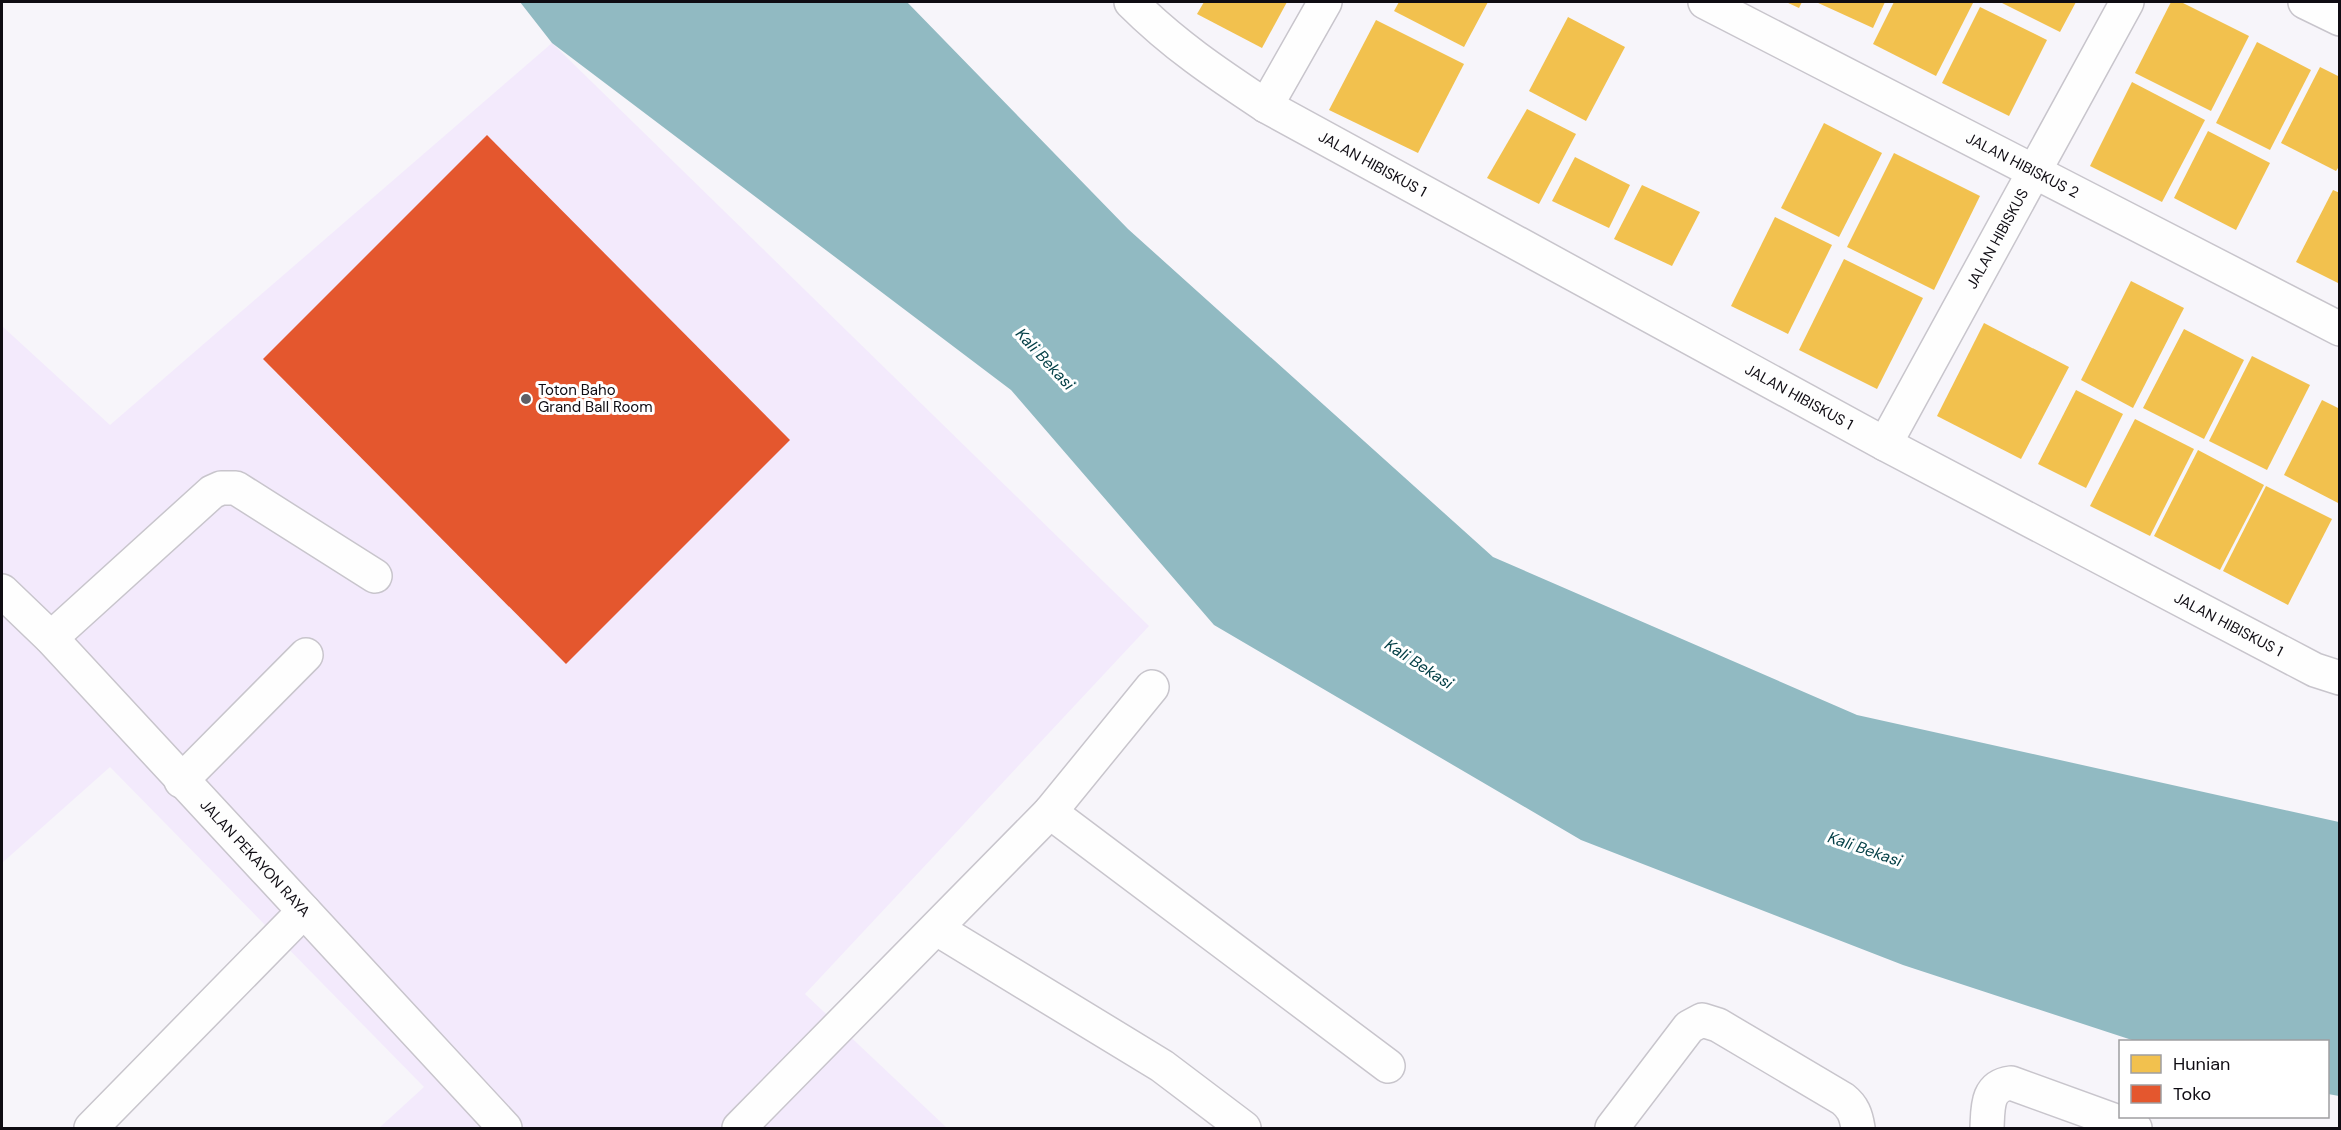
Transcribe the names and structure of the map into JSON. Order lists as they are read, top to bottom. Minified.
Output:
{"streets":{"street":["JALAN HIBISKUS 1","JALAN HIBISKUS 2","JALAN HIBISKUS","JALAN PEKAYON RAYA"]},"crossings":[["JALAN HIBISKUS 1","JALAN HIBISKUS"],["JALAN HIBISKUS 2","JALAN HIBISKUS"]],"water":["Kali Bekasi"],"places":["Toton Baho Grand Ball Room"],"legend":["Hunian","Toko"]}
